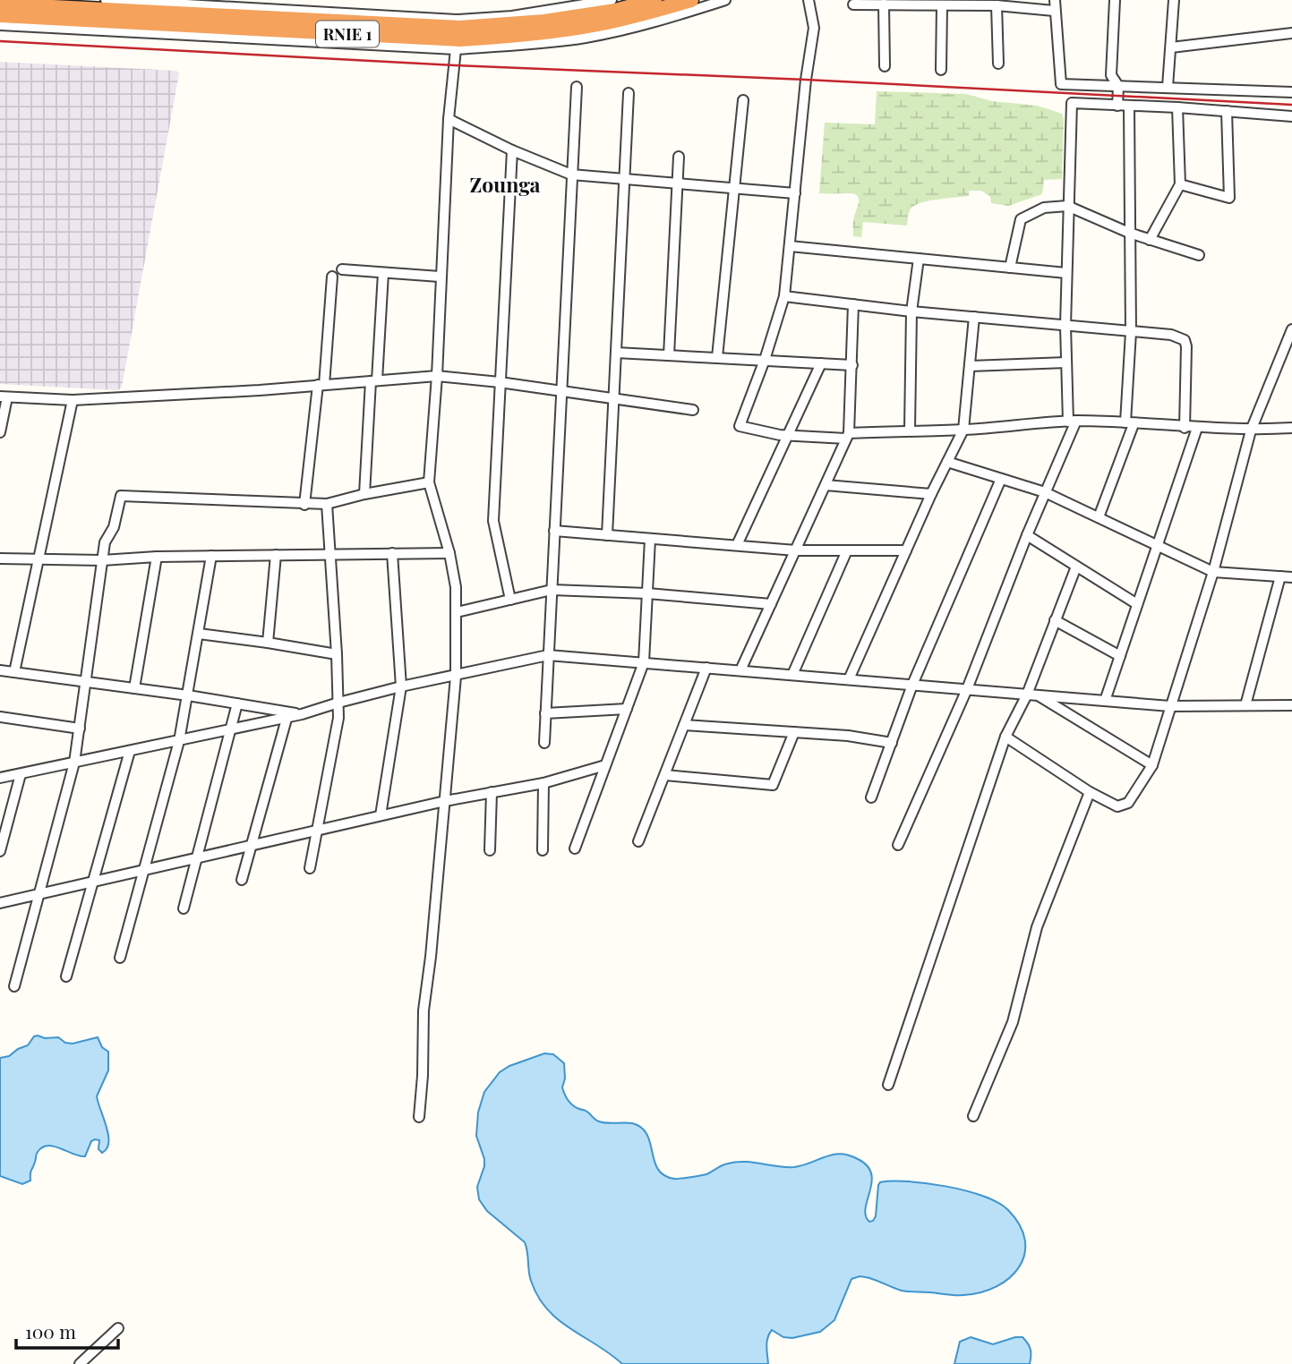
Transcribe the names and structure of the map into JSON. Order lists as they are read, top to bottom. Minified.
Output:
{"streets":{"highway":["RNIE 1"]},"districts":["Zounga"],"scale_bar":"100 m"}
